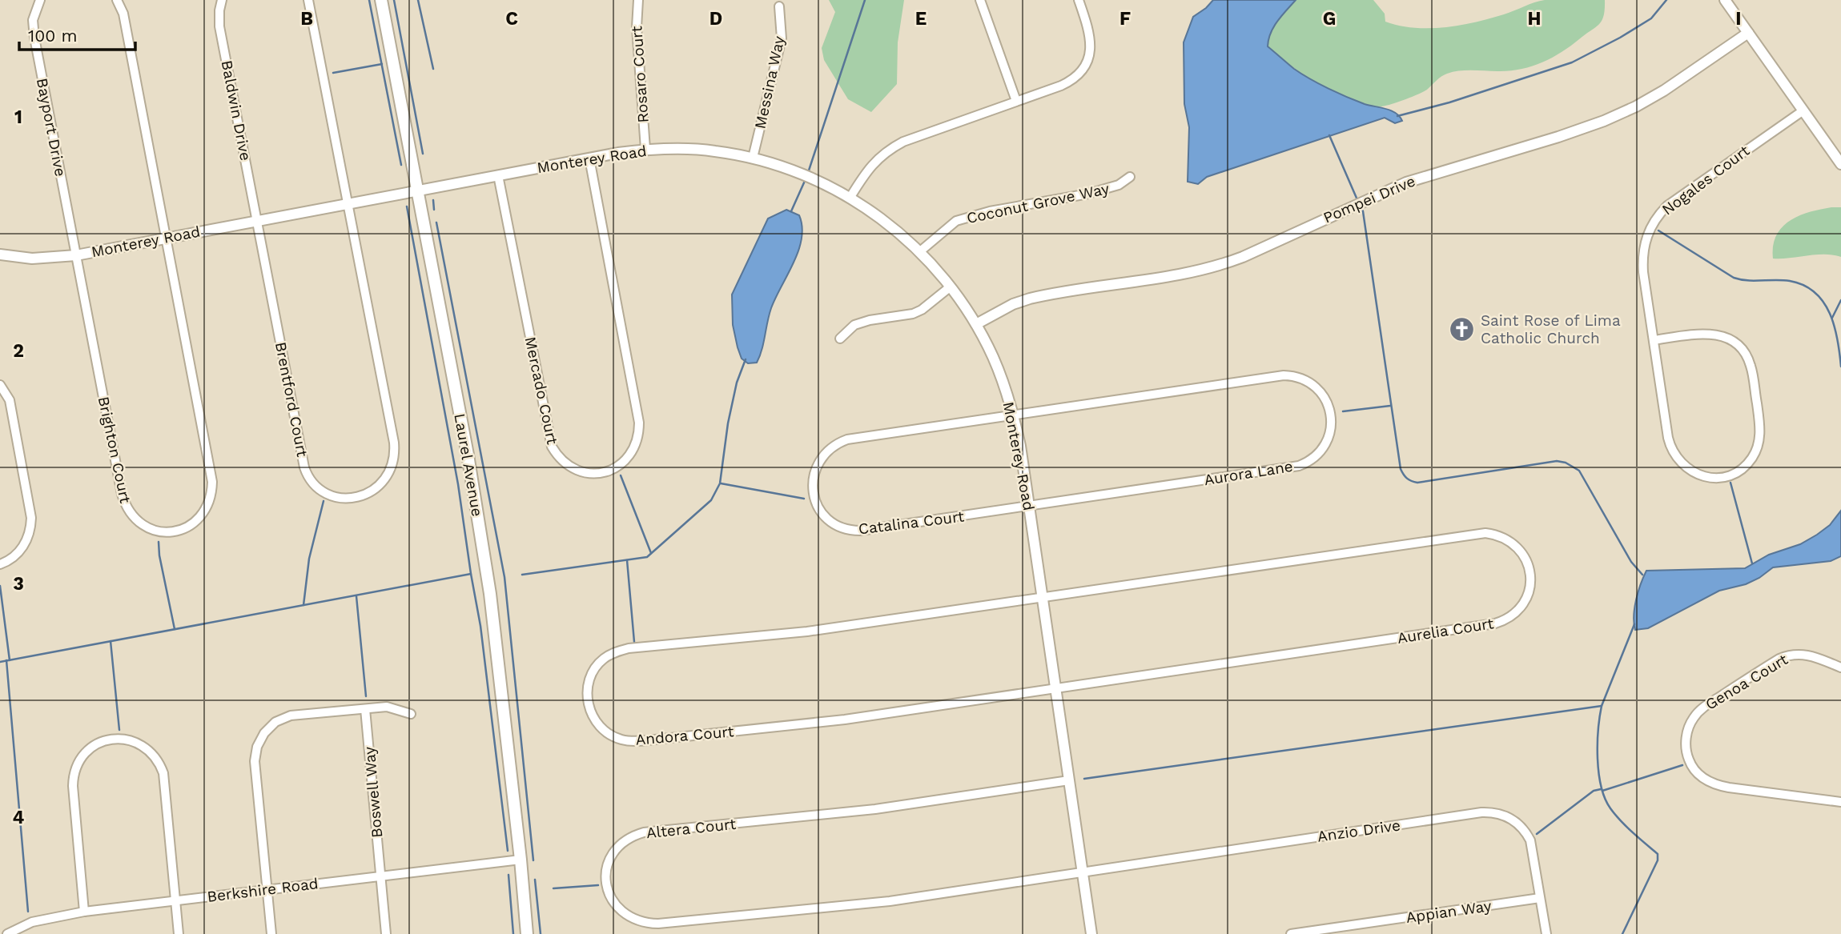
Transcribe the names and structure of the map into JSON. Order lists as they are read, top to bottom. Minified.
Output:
{"streets":{"main road":["Laurel Avenue"],"street":["Rosaro Court","Messina Way","Baldwin Drive","Bayport Drive","Monterey Road","Nogales Court","Pompei Drive","Coconut Grove Way","Mercado Court","Brentford Court","Brighton Court","Aurora Lane","Catalina Court","Aurelia Court","Genoa Court","Andora Court","Boswell Way","Altera Court","Anzio Drive","Berkshire Road","Appian Way"]},"crossings":[["Rosaro Court","Monterey Road"],["Messina Way","Monterey Road"],["Baldwin Drive","Monterey Road"],["Baldwin Drive","Brentford Court"],["Bayport Drive","Monterey Road"],["Bayport Drive","Brighton Court"],["Monterey Road","Pompei Drive"],["Monterey Road","Coconut Grove Way"],["Monterey Road","Mercado Court"],["Monterey Road","Brentford Court"],["Monterey Road","Brighton Court"],["Monterey Road","Laurel Avenue"],["Monterey Road","Aurora Lane"],["Monterey Road","Catalina Court"],["Monterey Road","Aurelia Court"],["Monterey Road","Andora Court"],["Monterey Road","Altera Court"],["Monterey Road","Anzio Drive"],["Laurel Avenue","Berkshire Road"],["Aurora Lane","Catalina Court"],["Aurelia Court","Andora Court"],["Boswell Way","Berkshire Road"],["Altera Court","Anzio Drive"],["Anzio Drive","Appian Way"]],"places":{"church":["Saint Rose of Lima Catholic Church"]},"scale_bar":"100 m","grid":{"columns":["B","C","D","E","F","G","H","I"],"rows":["1","2","3","4"]}}
